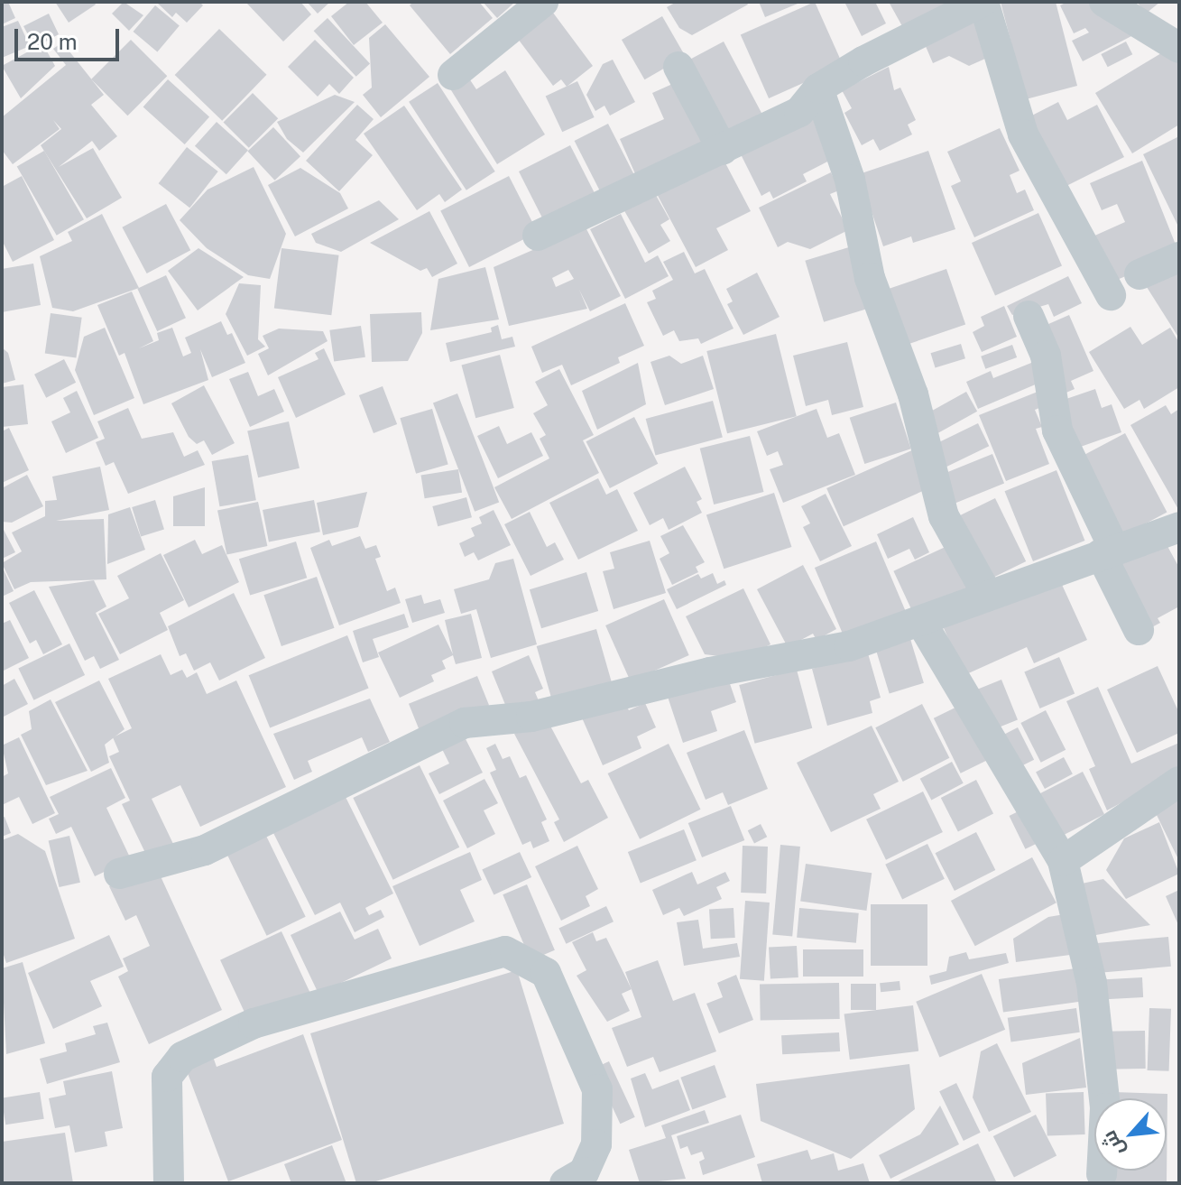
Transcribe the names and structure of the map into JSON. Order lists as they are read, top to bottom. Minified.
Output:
{"scale_bar":"20 m","north":"bottom left"}
